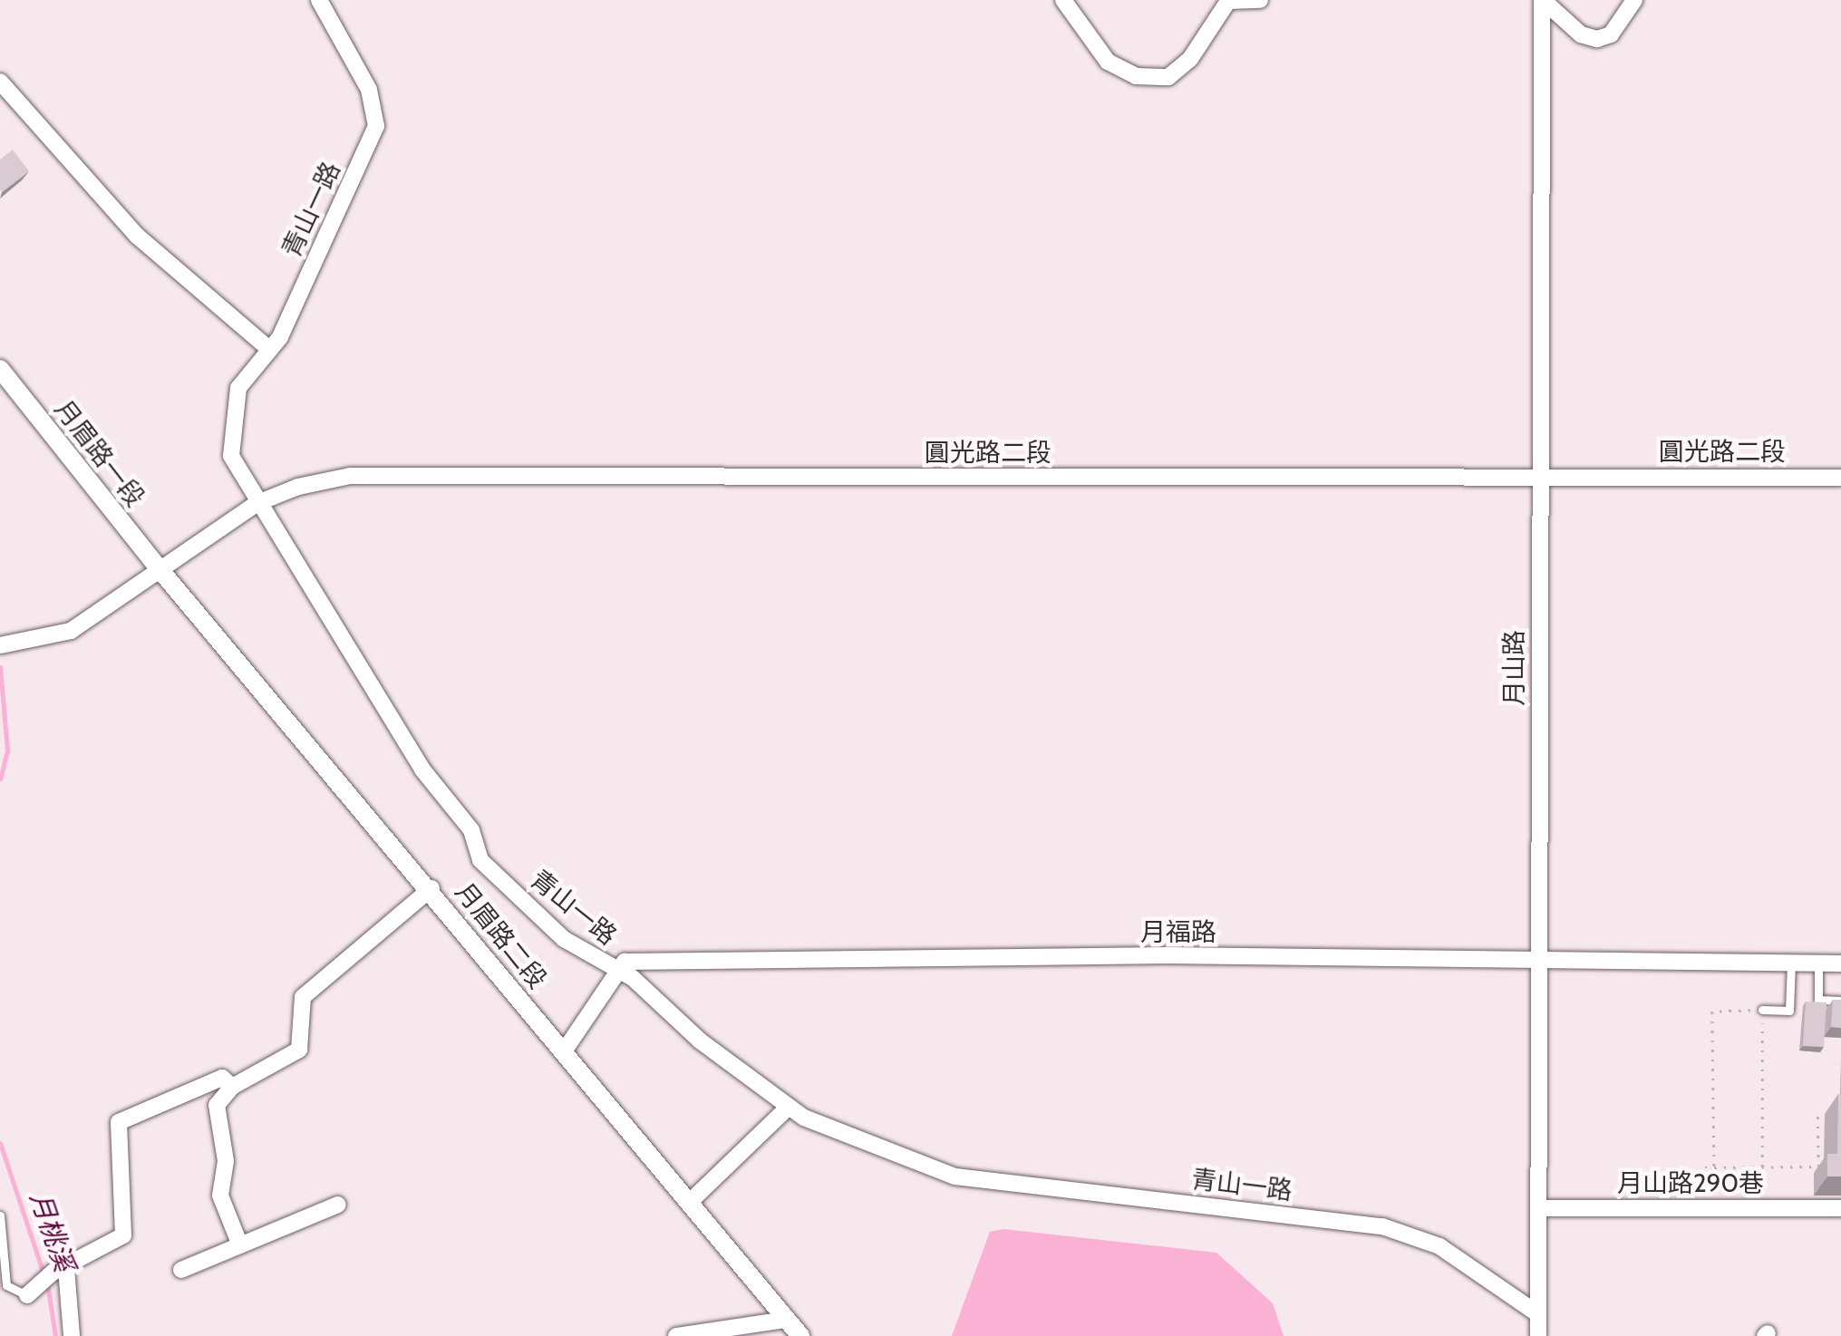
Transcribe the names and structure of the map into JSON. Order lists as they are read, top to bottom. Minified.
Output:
{"streets":{"street":["青山一路","圓光路二段","月眉路一段","月山路","月福路","月眉路二段","月山路290巷"]},"crossings":[["青山一路","圓光路二段"],["青山一路","月山路"],["青山一路","月福路"],["圓光路二段","月眉路一段"],["圓光路二段","月山路"],["圓光路二段","月眉路二段"],["月眉路一段","月眉路二段"],["月山路","月福路"],["月山路","月山路290巷"]],"water":["月桃溪"]}
